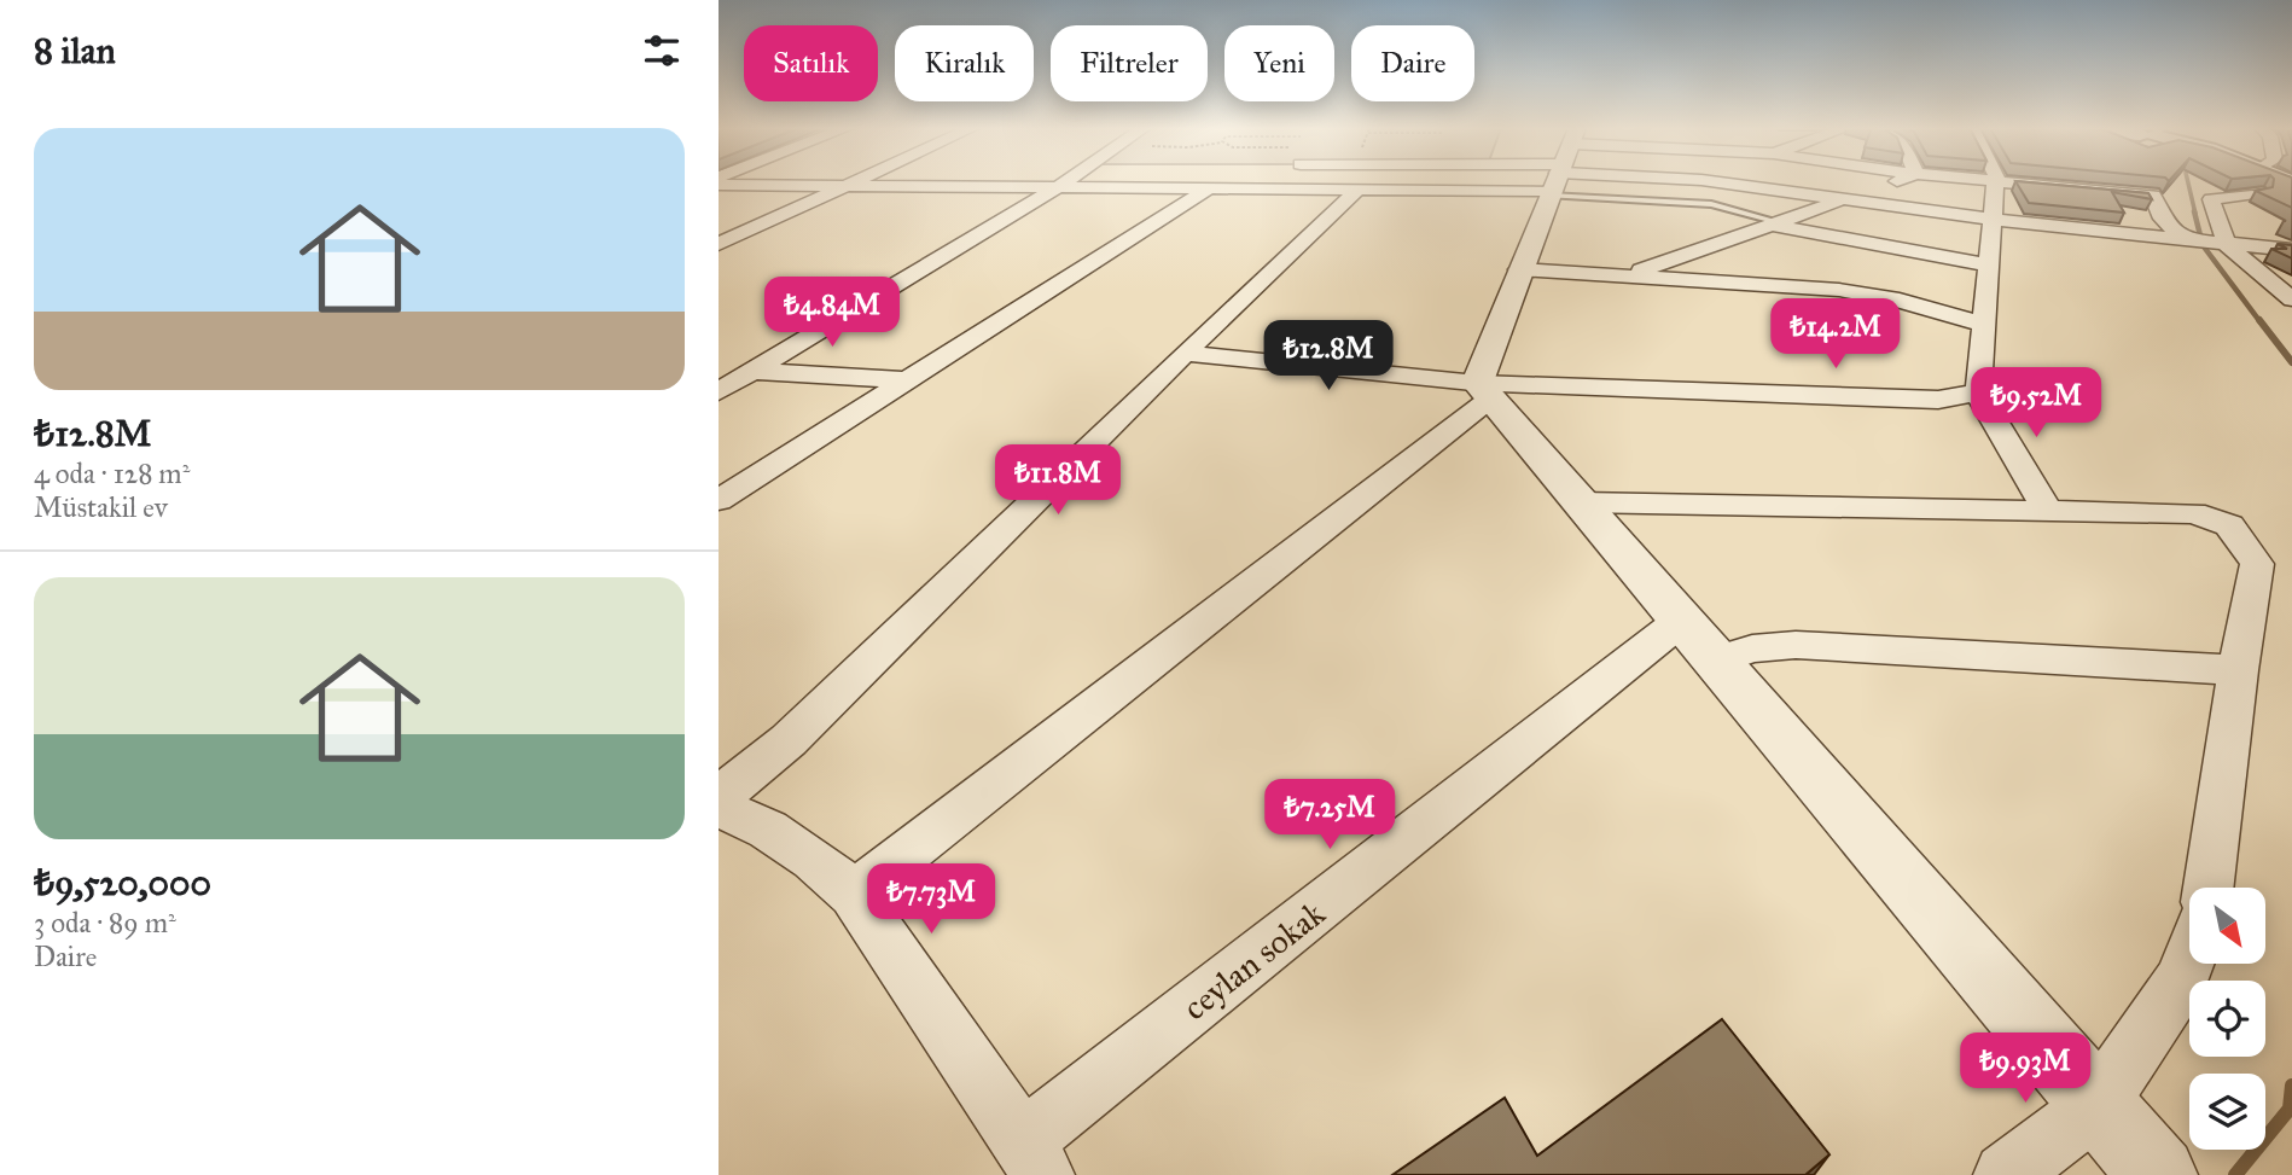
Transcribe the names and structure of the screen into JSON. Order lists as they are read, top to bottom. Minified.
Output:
{"streets":{"street":["ceylan sokak"]},"north":"bottom right","page":{"heading":"8 ilan","chip":["Satılık","Kiralık","Filtreler","Yeni","Daire"],"list":[{"name":"₺12.8M","note":"4 oda · 128 m² · Müstakil ev"},{"name":"₺9,520,000","note":"3 oda · 89 m² · Daire"}],"price":["₺4.84M","₺14.2M","₺12.8M","₺9.52M","₺11.8M","₺7.25M","₺7.73M","₺9.93M"]}}
